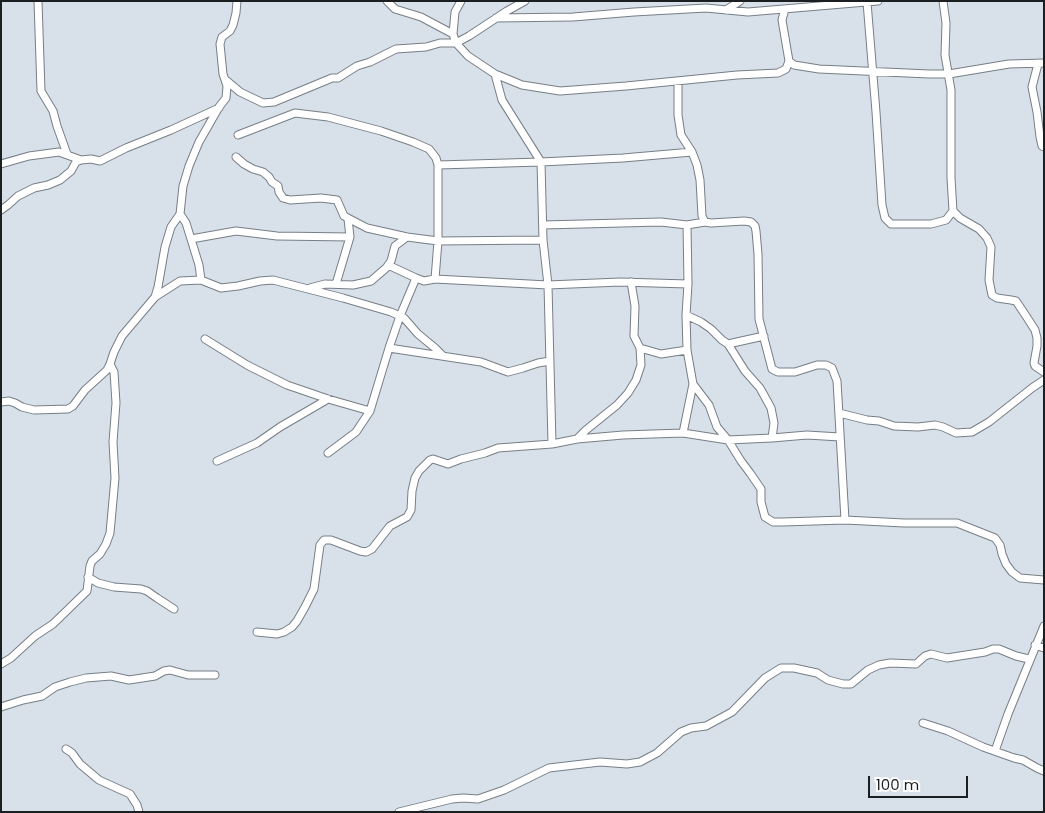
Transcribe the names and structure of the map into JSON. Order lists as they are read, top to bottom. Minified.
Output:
{"scale_bar":"100 m"}
